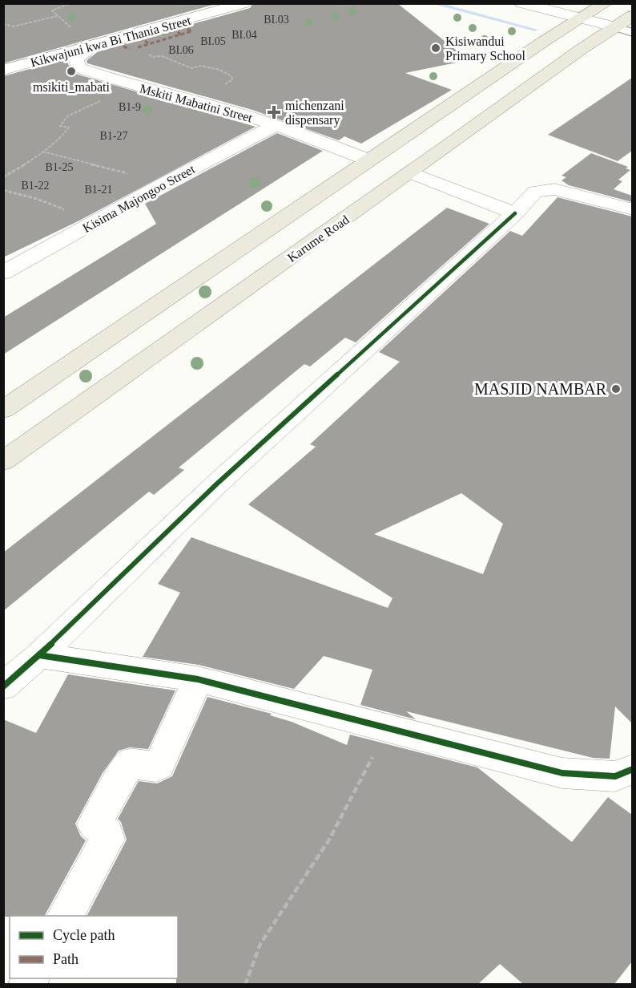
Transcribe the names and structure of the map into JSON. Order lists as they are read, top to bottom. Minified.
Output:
{"streets":{"main road":["Karume Road"],"street":["Kikwajuni kwa Bi Thania Street","Mskiti Mabatini Street","Kisima Majongoo Street"]},"crossings":[["Kikwajuni kwa Bi Thania Street","Mskiti Mabatini Street"],["Mskiti Mabatini Street","Kisima Majongoo Street"]],"places":{"other":["Kisiwandui Primary School","msikiti_mabati","MASJID NAMBAR"],"health":["michenzani dispensary"]},"house_numbers":["BI.03","BI.04","BI.05","BI.06","B1-9","B1-27","B1-25","B1-22","B1-21"],"legend":["Cycle path","Path"]}
